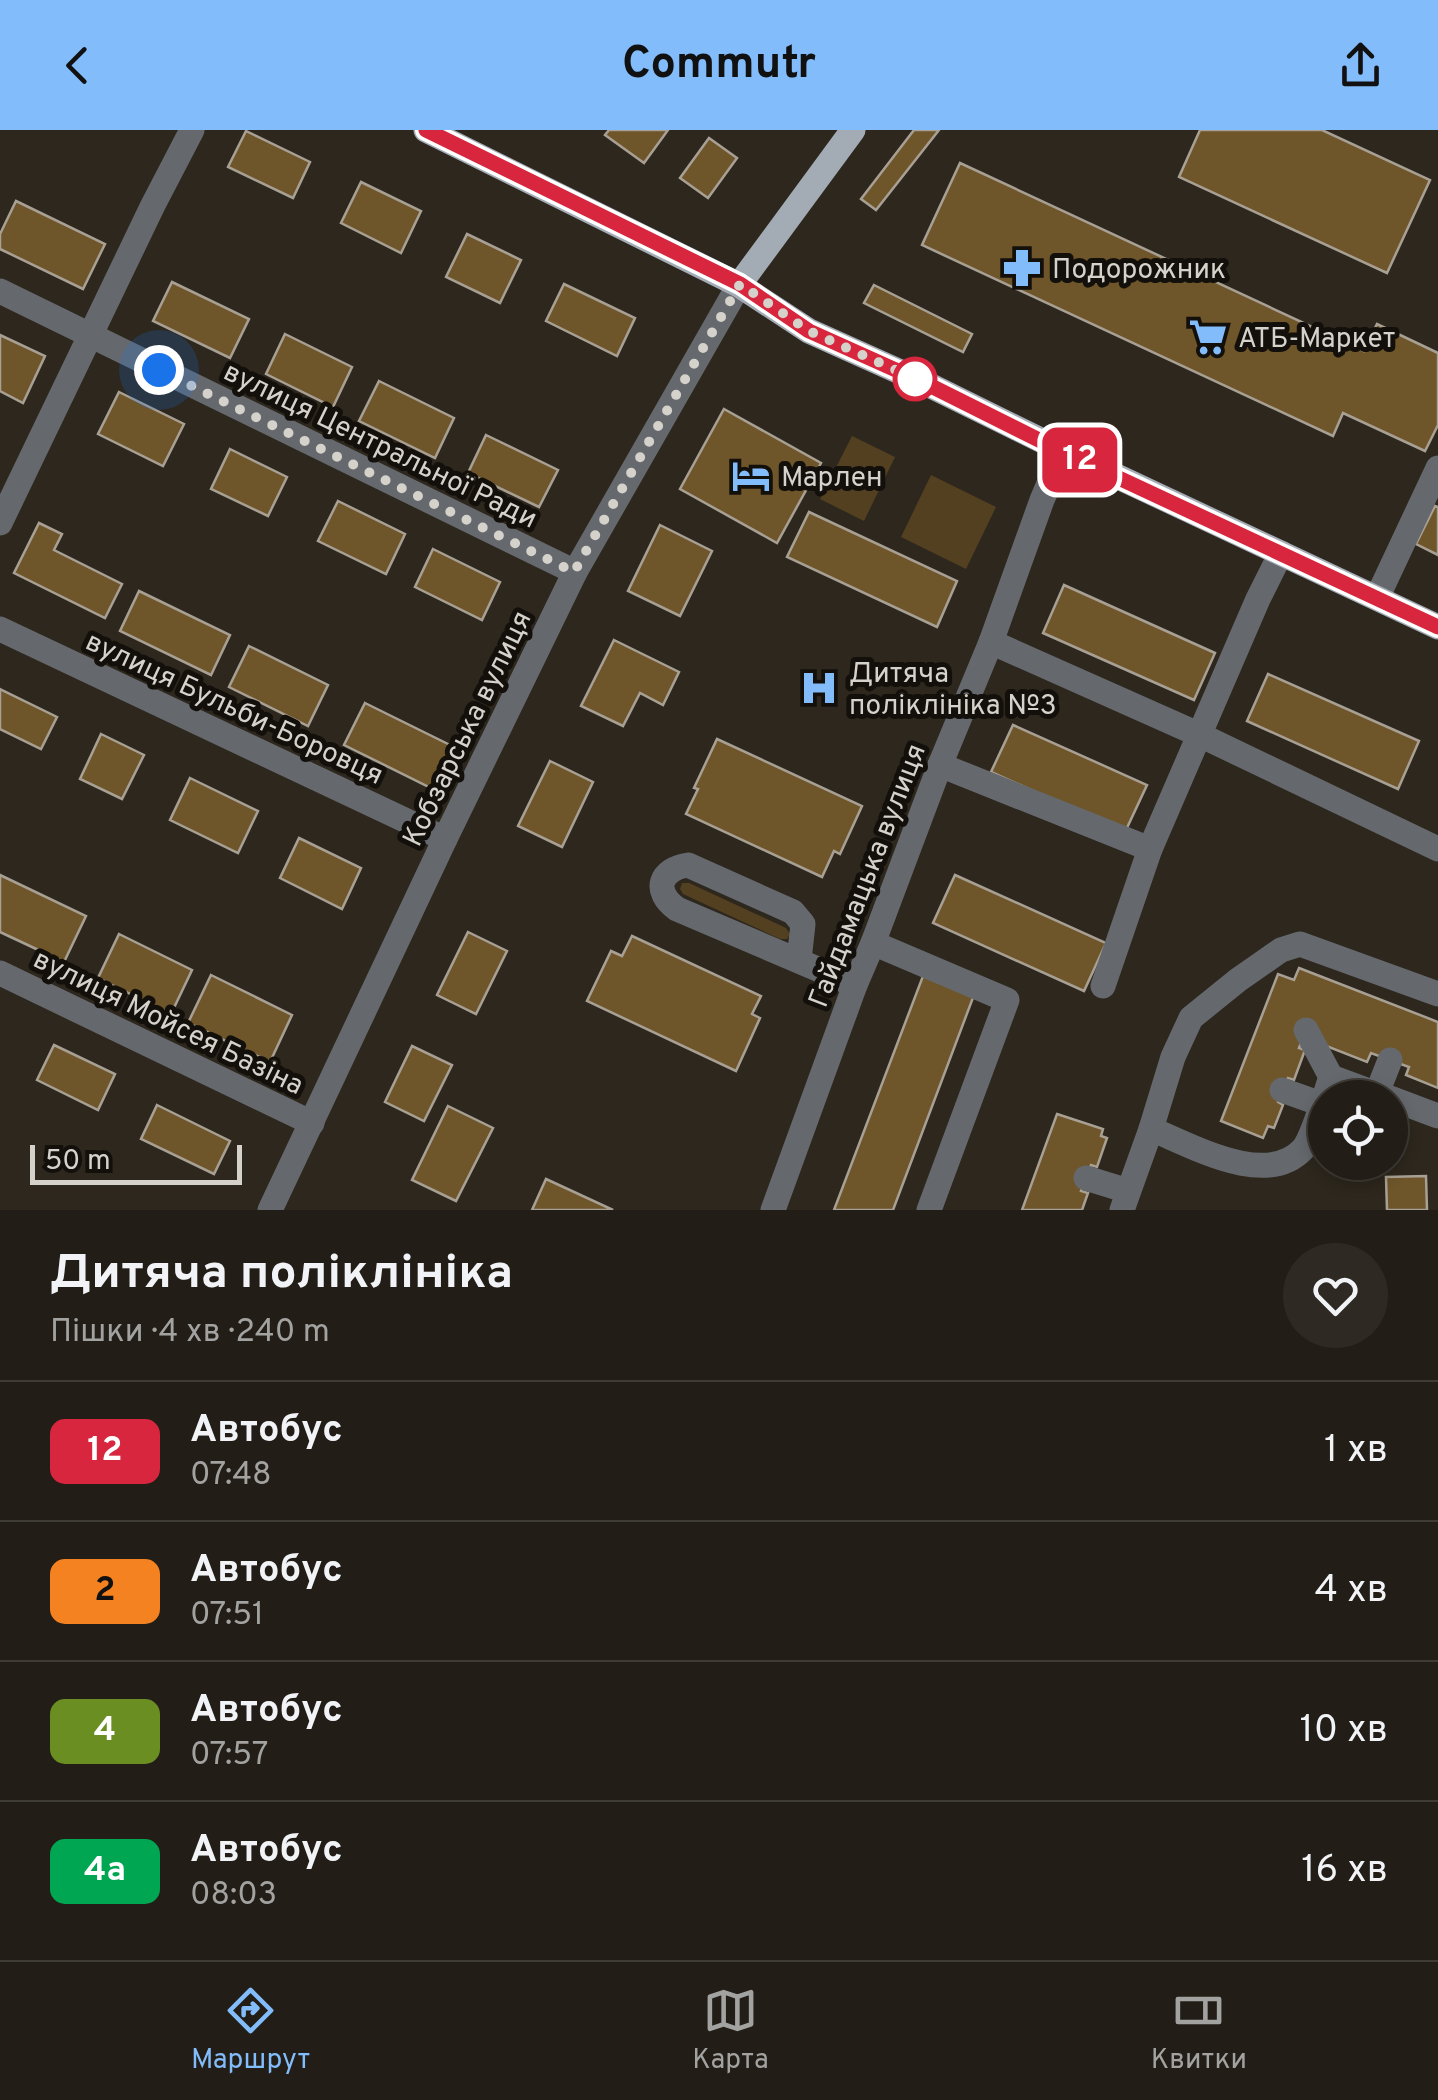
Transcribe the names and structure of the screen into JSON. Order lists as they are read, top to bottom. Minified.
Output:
{"streets":{"street":["вулиця Центральної Ради","вулиця Бульби-Боровця","Кобзарська вулиця","Гайдамацька вулиця","вулиця Мойсея Базіна"]},"crossings":[["вулиця Центральної Ради","Кобзарська вулиця"],["вулиця Бульби-Боровця","Кобзарська вулиця"],["Кобзарська вулиця","вулиця Мойсея Базіна"]],"places":{"pharmacy":["Подорожник"],"supermarket":["АТБ-Маркет"],"hotel":["Марлен"],"hospital":["Дитяча поліклініка №3"]},"lines":["bus line 12"],"scale_bar":"50 m","page":{"header":"Commutr","on_map":"12","scale":"50 m","heading":["Дитяча поліклініка","Пішки · 4 хв · 240 m"],"list":[{"mark":"12","name":"Автобус","note":"07:48","value":"1 хв"},{"mark":"2","name":"Автобус","note":"07:51","value":"4 хв"},{"mark":"4","name":"Автобус","note":"07:57","value":"10 хв"},{"mark":"4а","name":"Автобус","note":"08:03","value":"16 хв"}],"tabs":["Маршрут","Карта","Квитки"]}}
